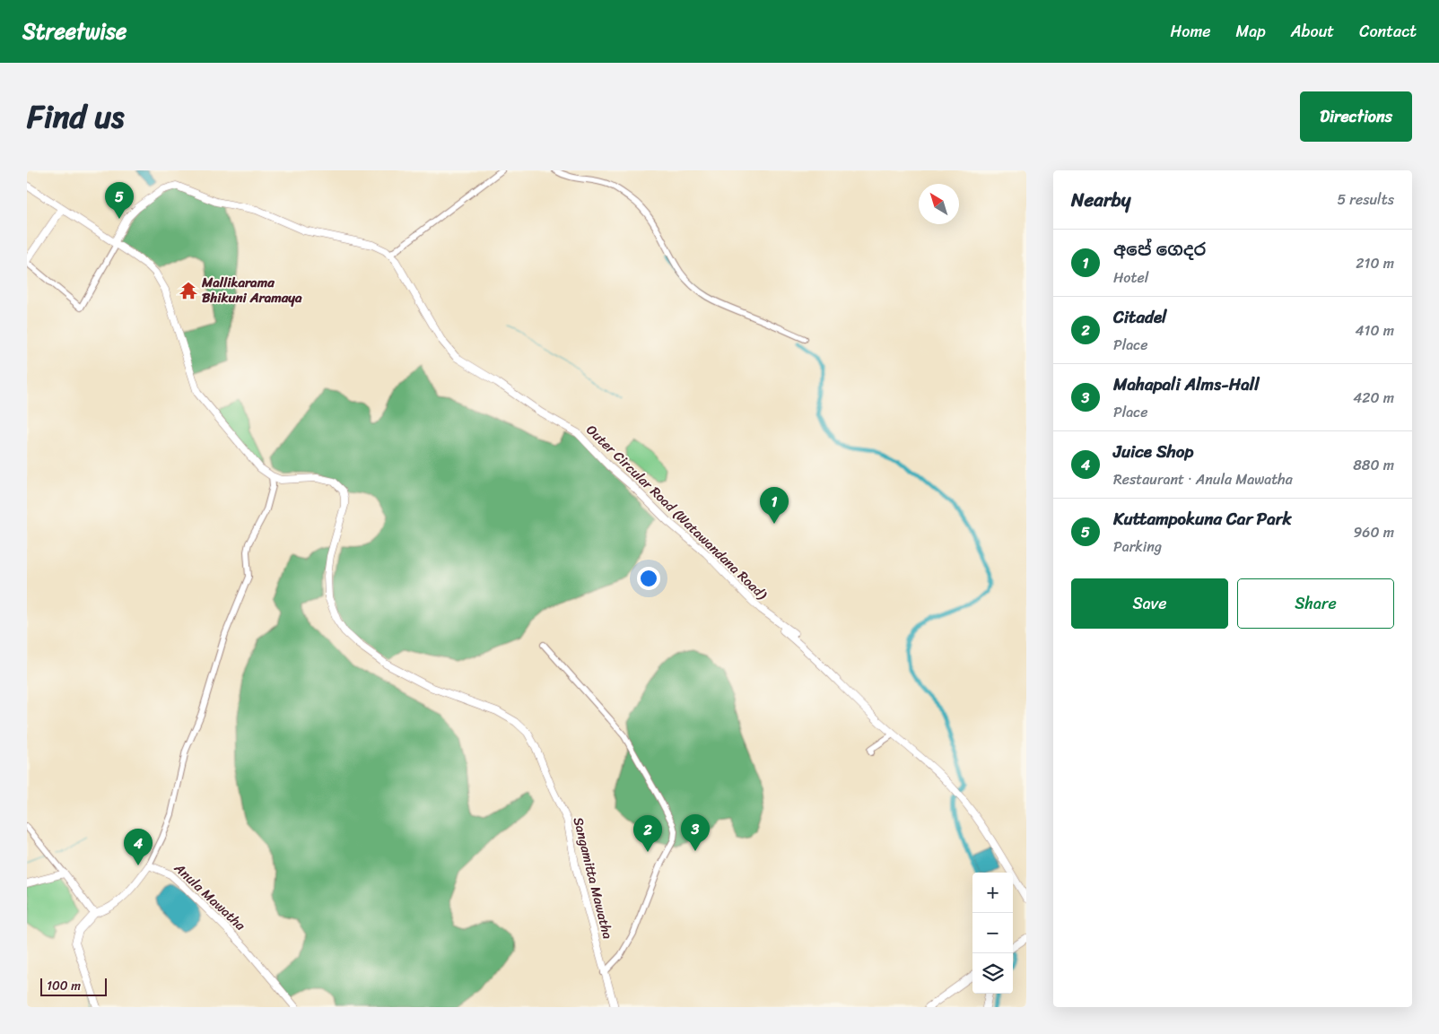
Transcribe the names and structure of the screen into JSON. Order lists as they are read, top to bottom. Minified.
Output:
{"streets":{"main road":["Outer Circular Road (Watawandana Road)","Sangamitta Mawatha","Anula Mawatha"]},"places":{"temple":["Mallikarama Bhikuni Aramaya"]},"scale_bar":"100 m","north":"top left","page":{"header":"Streetwise","nav":["Home","Map","About","Contact"],"title":"Find us","buttons":["Directions",["Save","Share"]],"heading":["Nearby","5 results"],"pins":["5","1","3","2","4"],"list":[{"mark":"1","name":"අපේ ගෙදර","note":"Hotel","value":"210 m"},{"mark":"2","name":"Citadel","note":"Place","value":"410 m"},{"mark":"3","name":"Mahapali Alms-Hall","note":"Place","value":"420 m"},{"mark":"4","name":"Juice Shop","note":"Restaurant · Anula Mawatha","value":"880 m"},{"mark":"5","name":"Kuttampokuna Car Park","note":"Parking","value":"960 m"}],"map_buttons":["+","−"],"scale":"100 m"}}
